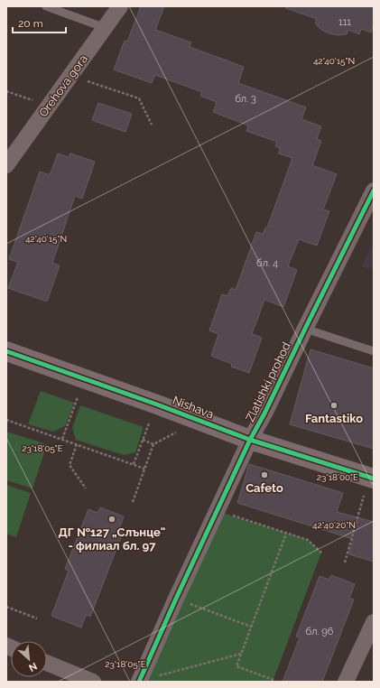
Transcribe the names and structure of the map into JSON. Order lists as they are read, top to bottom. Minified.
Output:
{"streets":{"street":["Orehova gora","Zlatishki prohod","Nishava"]},"crossings":[["Zlatishki prohod","Nishava"]],"places":["Fantastiko","Cafeto","ДГ №127 „Слънце“ - филиал бл. 97"],"house_numbers":["111","бл. 3","бл. 4","бл. 96"],"scale_bar":"20 m","north":"bottom right","coordinates":["42°40'15\"N","23°18'05\"E","23°18'00\"E","42°40'20\"N"]}
